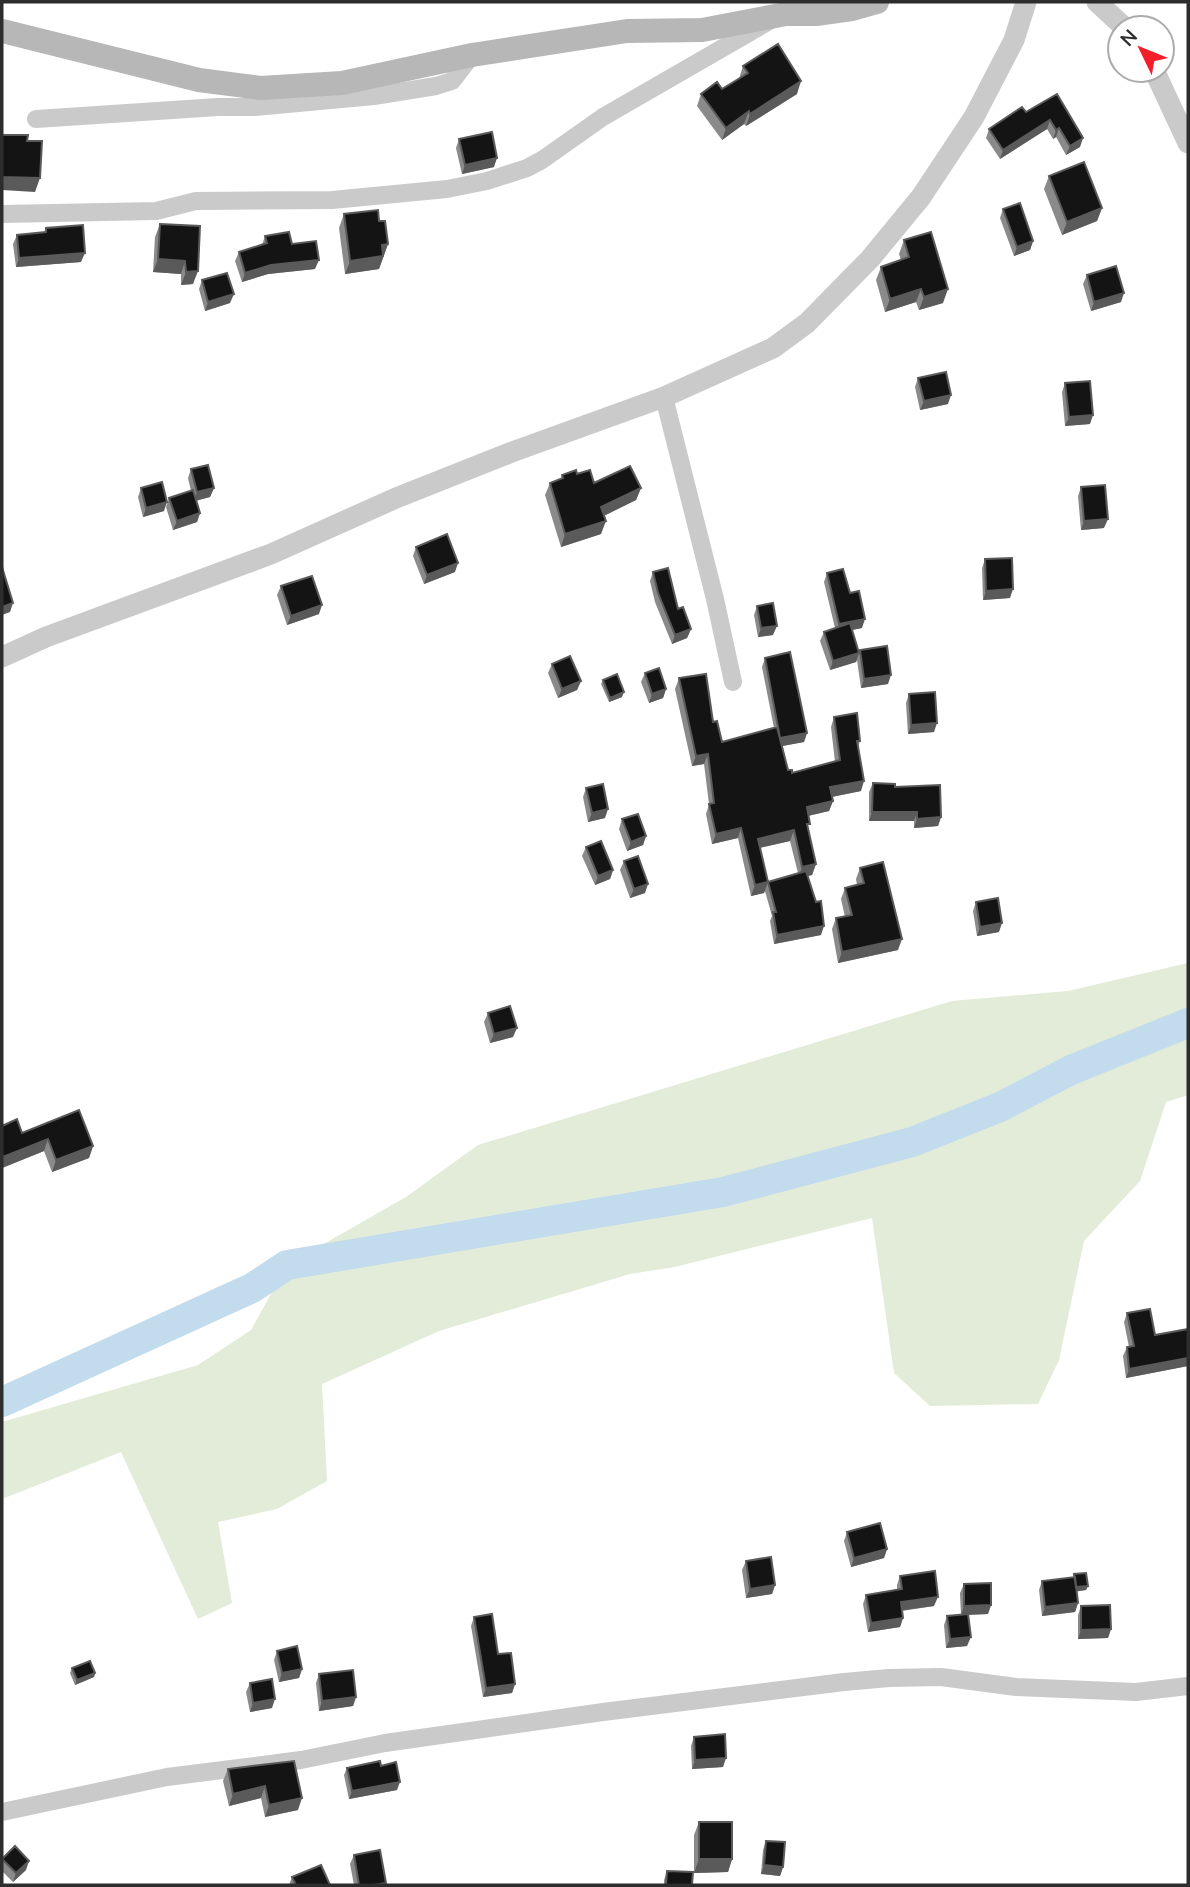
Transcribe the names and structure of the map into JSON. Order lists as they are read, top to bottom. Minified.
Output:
{"north":"top left"}
